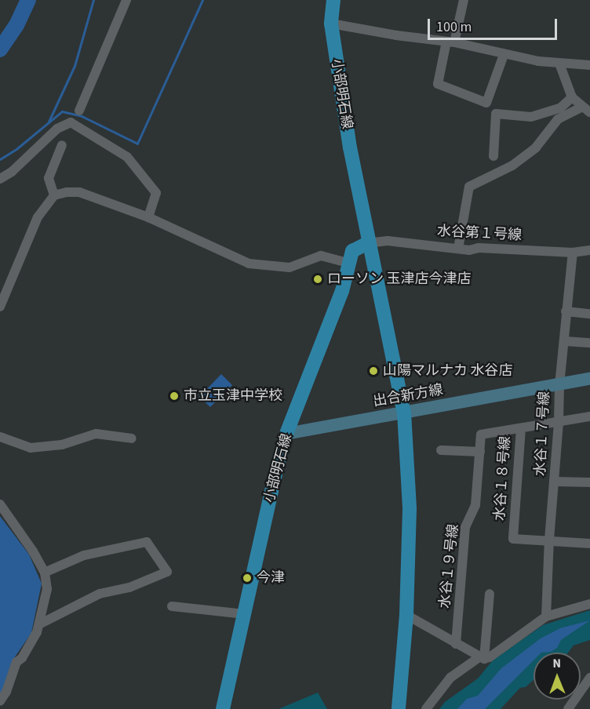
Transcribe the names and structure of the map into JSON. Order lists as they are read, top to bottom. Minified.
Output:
{"streets":{"main road":["小部明石線"],"street":["水谷第１号線","出合新方線","水谷１７号線","水谷１８号線","水谷１９号線"]},"crossings":[["小部明石線","水谷第１号線"],["小部明石線","出合新方線"],["水谷第１号線","水谷１７号線"],["出合新方線","水谷１７号線"],["水谷１７号線","水谷１８号線"],["水谷１７号線","水谷１９号線"],["水谷１８号線","水谷１９号線"]],"places":["ローソン 玉津店今津店","山陽マルナカ 水谷店","市立玉津中学校","今津"],"scale_bar":"100 m","north":"top"}
